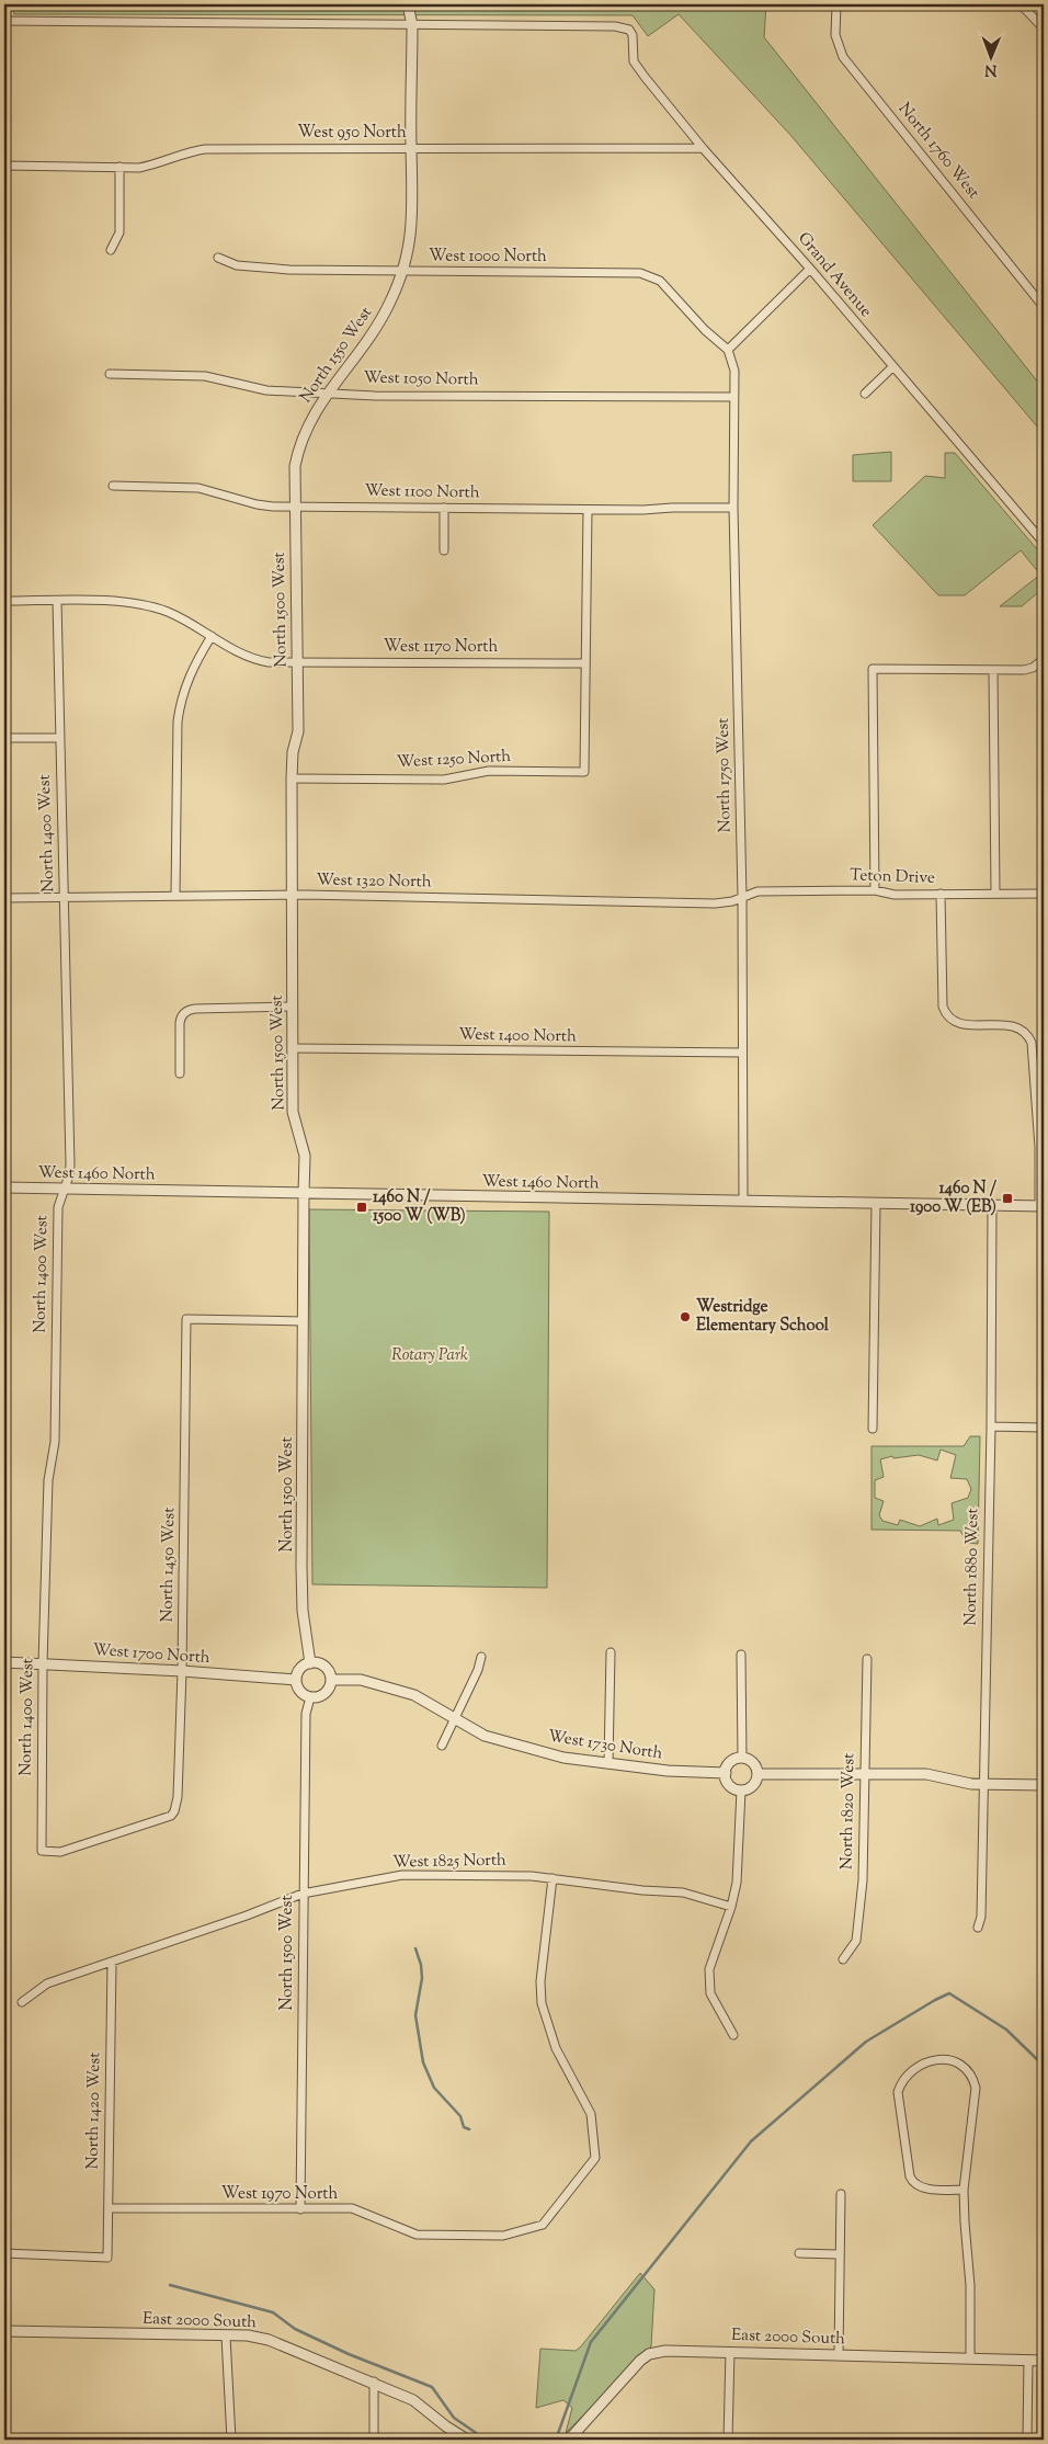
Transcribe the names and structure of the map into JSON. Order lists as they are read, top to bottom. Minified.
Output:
{"streets":{"street":["West 950 North","North 1760 West","West 1000 North","Grand Avenue","North 1550 West","West 1050 North","West 1100 North","North 1500 West","West 1170 North","West 1250 North","North 1750 West","North 1400 West","Teton Drive","West 1320 North","West 1400 North","West 1460 North","North 1450 West","North 1880 West","West 1700 North","West 1730 North","North 1820 West","West 1825 North","North 1420 West","West 1970 North","East 2000 South"]},"crossings":[["West 950 North","Grand Avenue"],["West 950 North","North 1550 West"],["West 1000 North","North 1550 West"],["West 1000 North","North 1750 West"],["Grand Avenue","North 1550 West"],["North 1550 West","West 1050 North"],["North 1550 West","West 1100 North"],["North 1550 West","North 1500 West"],["West 1050 North","North 1750 West"],["West 1100 North","North 1500 West"],["West 1100 North","North 1750 West"],["North 1500 West","West 1170 North"],["North 1500 West","West 1250 North"],["North 1500 West","West 1320 North"],["North 1500 West","West 1400 North"],["North 1500 West","West 1460 North"],["North 1500 West","North 1450 West"],["North 1500 West","West 1700 North"],["North 1500 West","West 1730 North"],["North 1500 West","West 1825 North"],["North 1500 West","West 1970 North"],["West 1170 North","West 1250 North"],["West 1170 North","North 1400 West"],["North 1750 West","Teton Drive"],["North 1750 West","West 1320 North"],["North 1750 West","West 1400 North"],["North 1750 West","West 1460 North"],["North 1400 West","West 1320 North"],["North 1400 West","West 1460 North"],["North 1400 West","North 1450 West"],["North 1400 West","West 1700 North"],["Teton Drive","West 1320 North"],["West 1460 North","North 1880 West"],["North 1450 West","West 1700 North"],["West 1700 North","West 1730 North"],["West 1825 North","North 1420 West"],["West 1825 North","West 1970 North"],["North 1420 West","West 1970 North"]],"parks":["Rotary Park"],"places":{"transit":["1460 N / 1900 W (EB)","1460 N / 1500 W (WB)"],"other":["Westridge Elementary School"]},"north":"bottom"}
